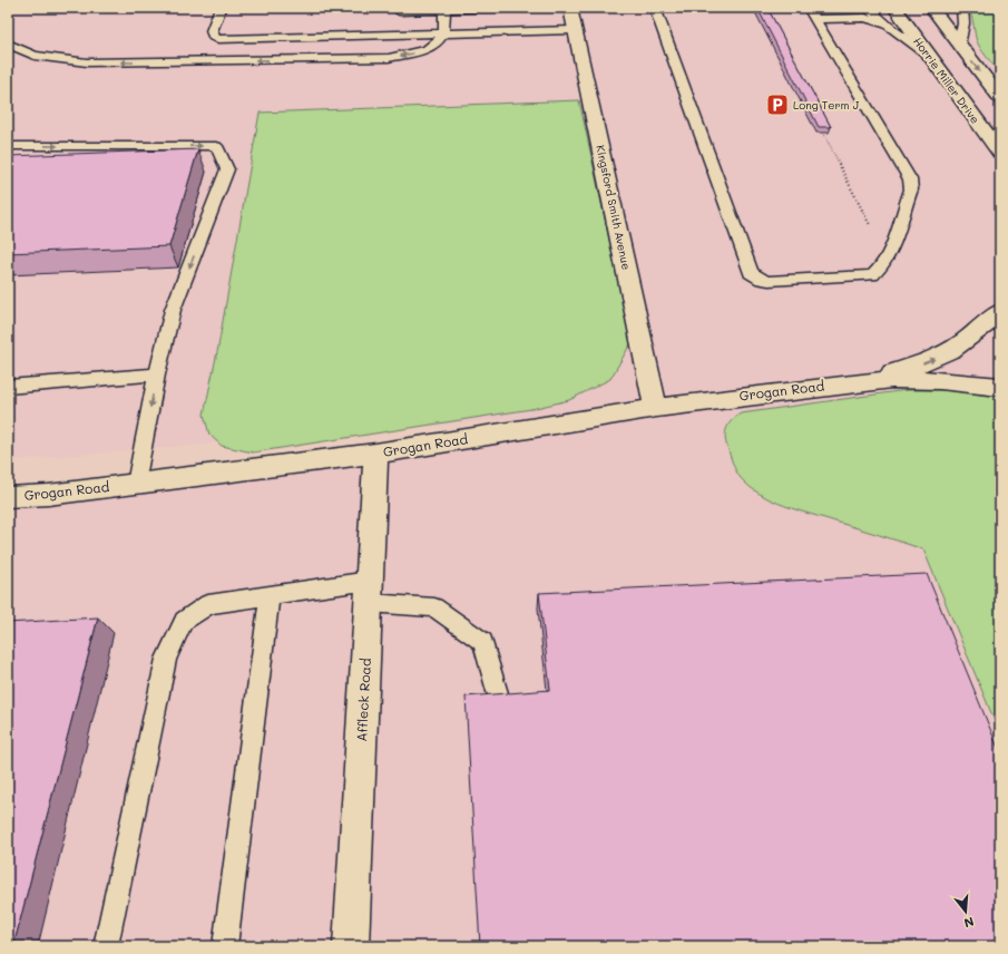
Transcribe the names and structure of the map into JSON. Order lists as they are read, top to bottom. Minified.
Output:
{"streets":{"street":["Horrie Miller Drive","Kingsford Smith Avenue","Grogan Road","Affleck Road"]},"crossings":[["Kingsford Smith Avenue","Grogan Road"],["Grogan Road","Affleck Road"]],"places":{"parking":["Long Term J"]},"north":"bottom"}
